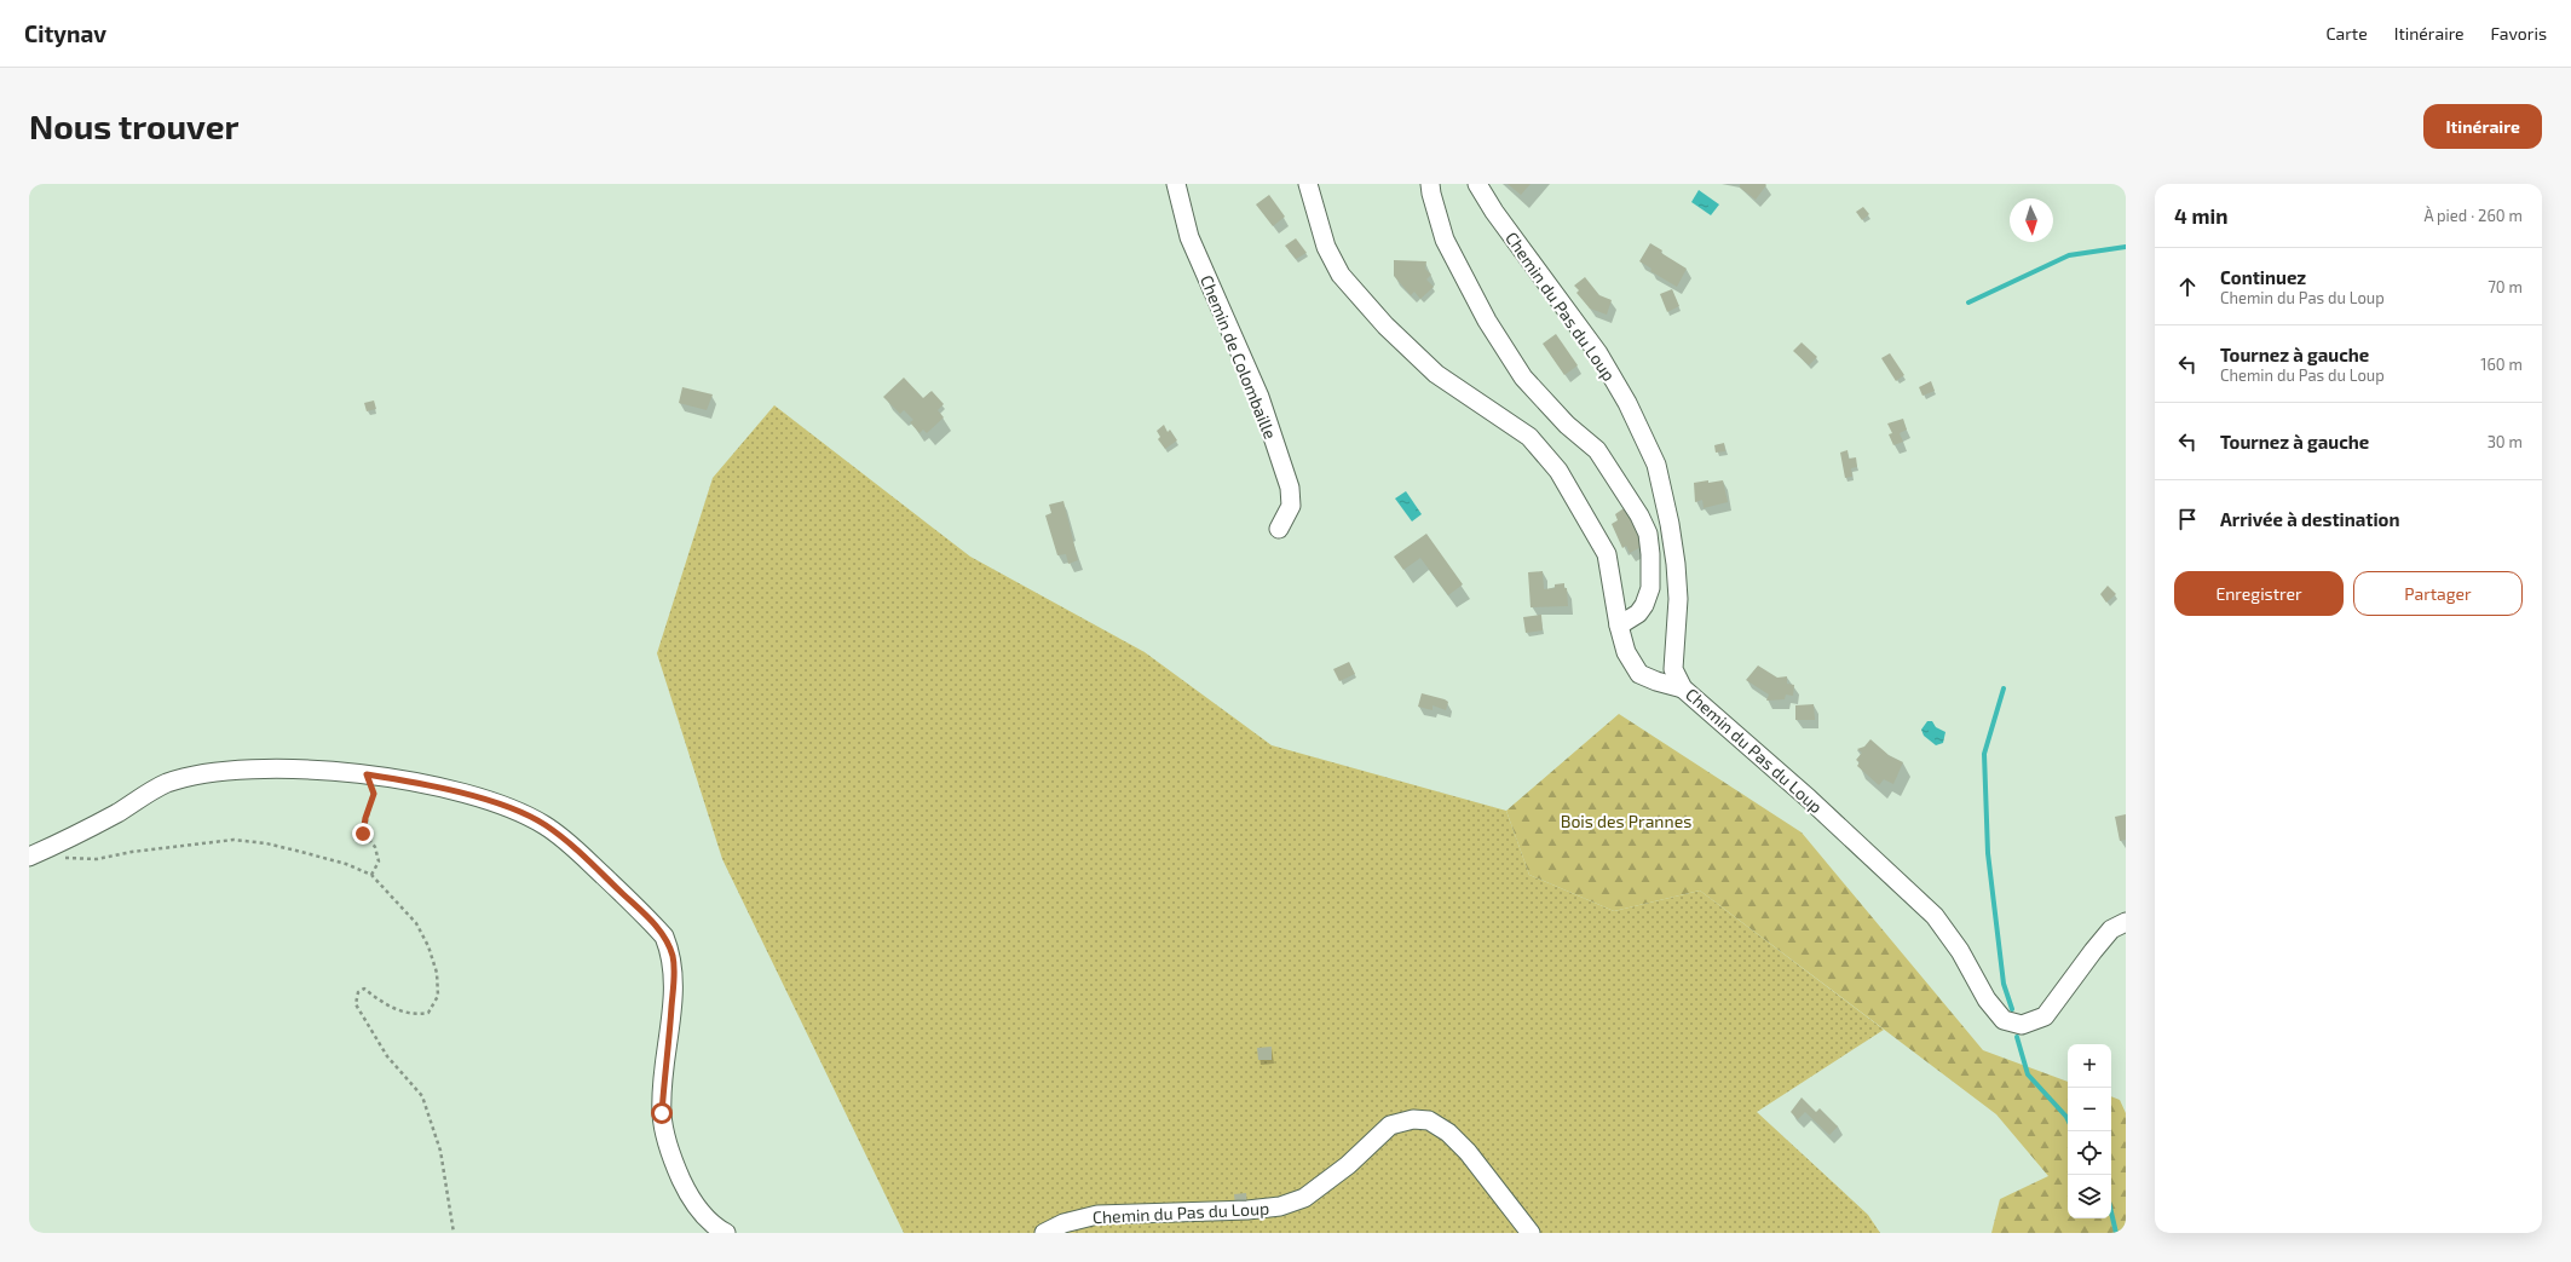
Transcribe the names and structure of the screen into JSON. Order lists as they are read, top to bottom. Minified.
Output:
{"streets":{"street":["Chemin du Pas du Loup","Chemin de Colombaille"]},"parks":["Bois des Prannes"],"north":"bottom","page":{"header":"Citynav","nav":["Carte","Itinéraire","Favoris"],"buttons":["Itinéraire",["Enregistrer","Partager"]],"title":"Nous trouver","heading":["4 min","À pied · 260 m"],"list":[["Continuez","Chemin du Pas du Loup","70 m"],["Tournez à gauche","Chemin du Pas du Loup","160 m"],["Tournez à gauche","30 m"],"Arrivée à destination"],"map_buttons":["+","−"]}}
